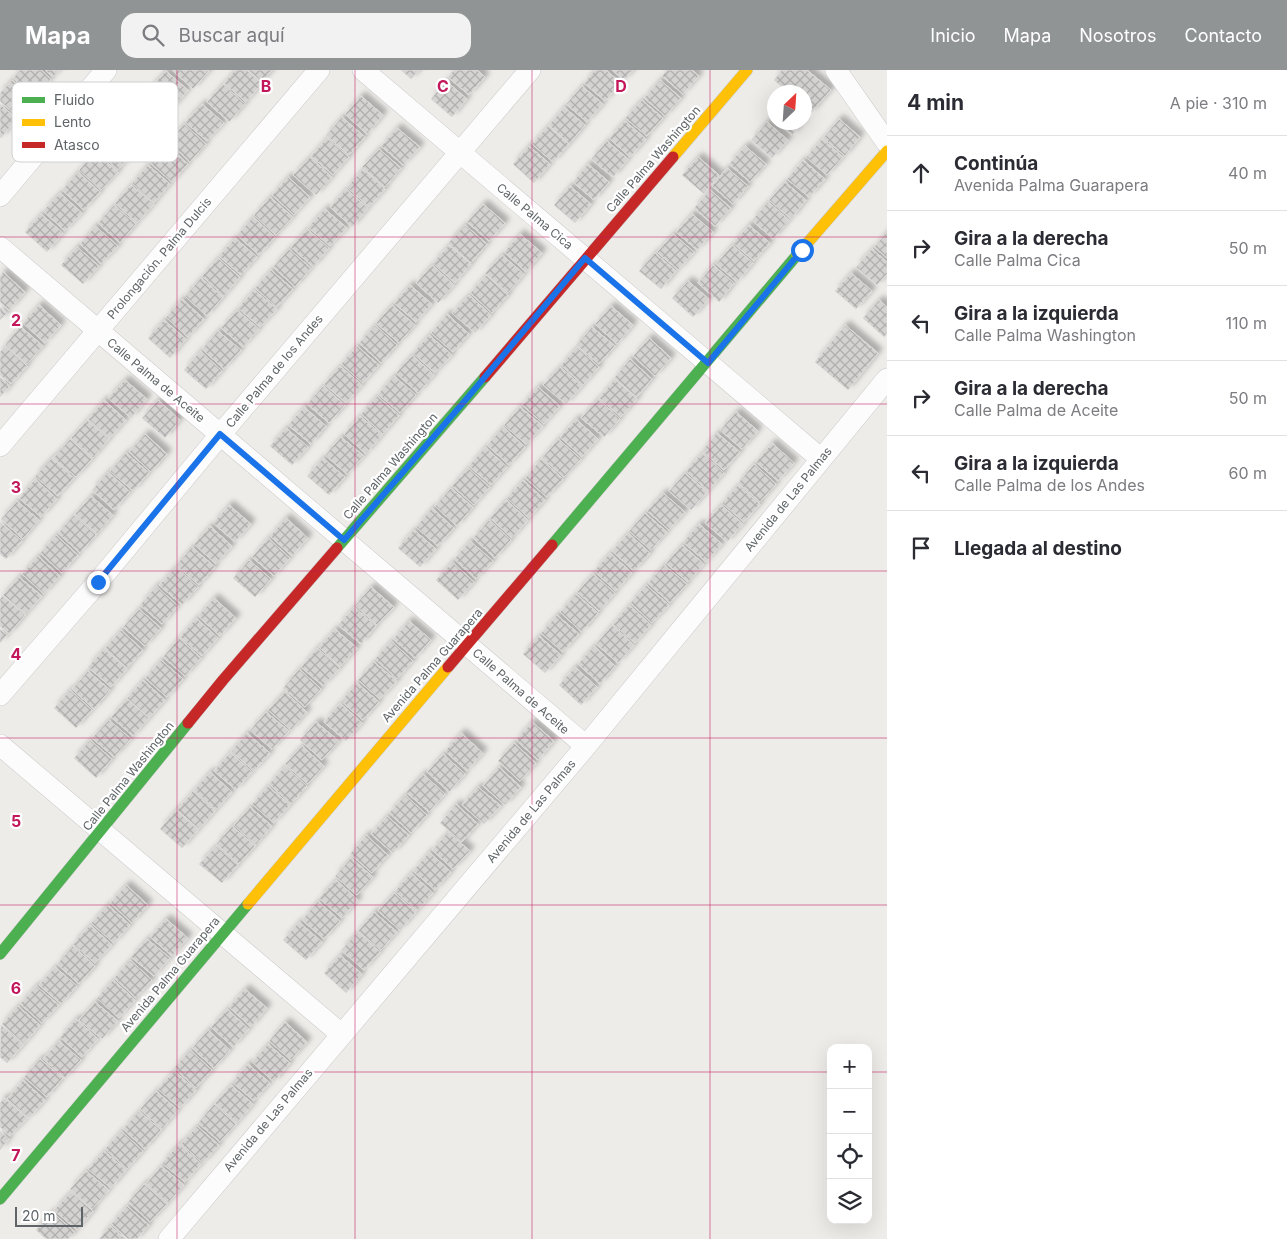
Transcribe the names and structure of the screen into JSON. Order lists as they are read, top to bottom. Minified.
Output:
{"streets":{"street":["Calle Palma Washington","Calle Palma Cica","Prolongación. Palma Dulcis","Calle Palma de los Andes","Calle Palma de Aceite","Avenida de Las Palmas","Avenida Palma Guarapera"]},"crossings":[["Calle Palma Washington","Calle Palma Cica"],["Calle Palma Washington","Calle Palma de Aceite"],["Calle Palma Cica","Calle Palma de los Andes"],["Calle Palma Cica","Avenida de Las Palmas"],["Calle Palma Cica","Avenida Palma Guarapera"],["Prolongación. Palma Dulcis","Calle Palma de Aceite"],["Calle Palma de los Andes","Calle Palma de Aceite"],["Calle Palma de Aceite","Avenida de Las Palmas"],["Calle Palma de Aceite","Avenida Palma Guarapera"]],"legend":["Fluido","Lento","Atasco"],"scale_bar":"20 m","north":"top right","page":{"header":"Mapa","search":"Buscar aquí","nav":["Inicio","Mapa","Nosotros","Contacto"],"heading":["4 min","A pie · 310 m"],"list":[["Continúa","Avenida Palma Guarapera","40 m"],["Gira a la derecha","Calle Palma Cica","50 m"],["Gira a la izquierda","Calle Palma Washington","110 m"],["Gira a la derecha","Calle Palma de Aceite","50 m"],["Gira a la izquierda","Calle Palma de los Andes","60 m"],"Llegada al destino"],"map_buttons":["+","−"],"scale":"20 m"},"grid":{"columns":["B","C","D"],"rows":["2","3","4","5","6","7"]}}
